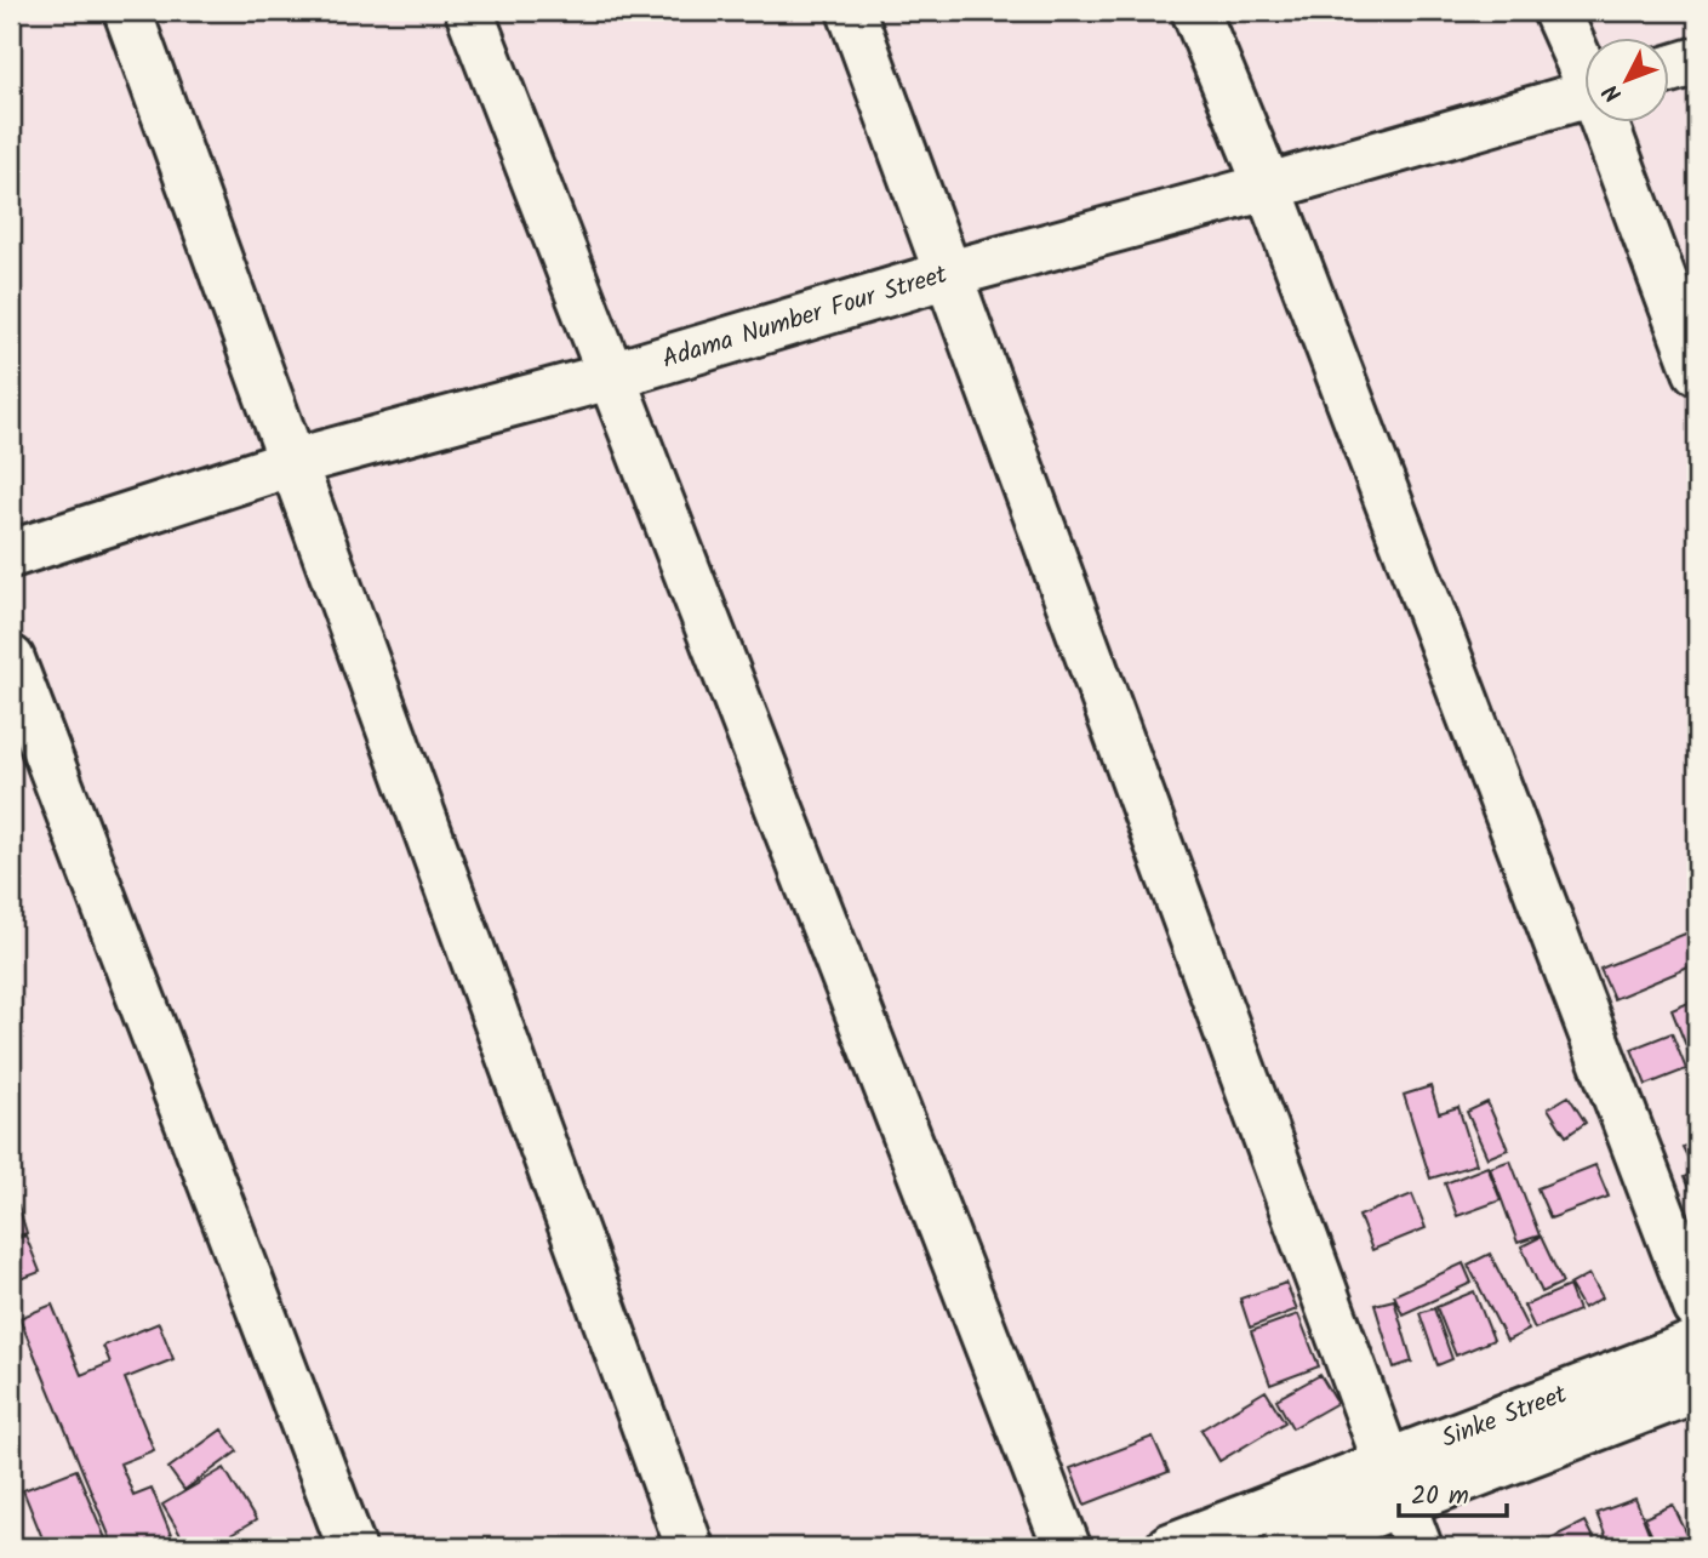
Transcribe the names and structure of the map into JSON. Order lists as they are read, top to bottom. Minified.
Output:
{"streets":{"street":["Adama Number Four Street","Sinke Street"]},"scale_bar":"20 m","north":"bottom left"}
